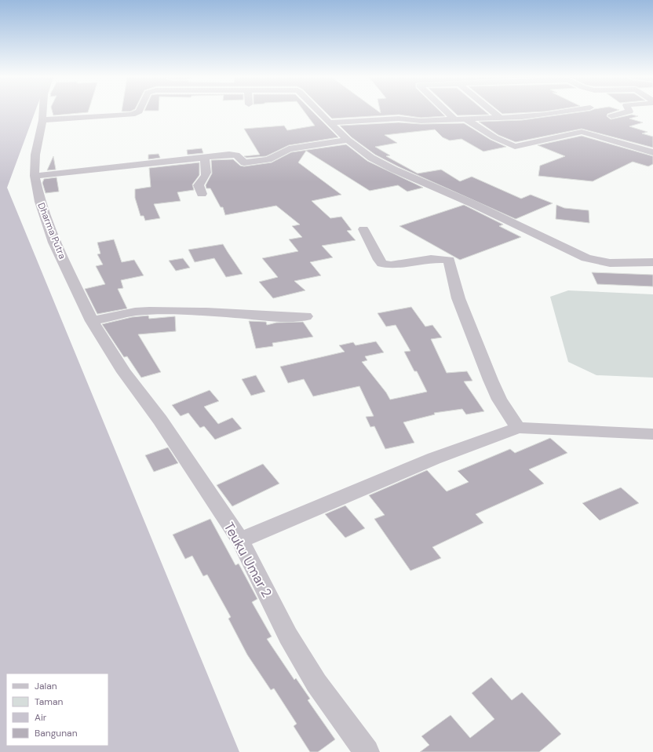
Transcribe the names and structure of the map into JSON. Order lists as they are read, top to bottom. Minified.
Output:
{"streets":{"street":["Dharma Putra","Teuku Umar 2"]},"crossings":[["Dharma Putra","Teuku Umar 2"]],"legend":["Jalan","Taman","Air","Bangunan"]}
